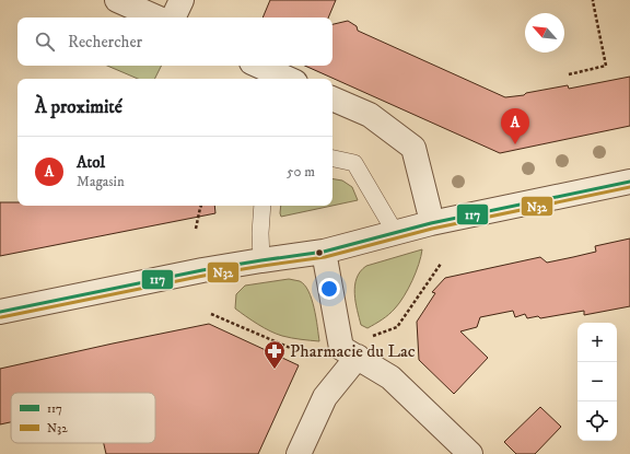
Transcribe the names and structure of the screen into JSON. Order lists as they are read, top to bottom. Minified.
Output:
{"places":{"pharmacy":["Pharmacie du Lac"]},"lines":["transit line 117","transit line N32"],"legend":["117","N32"],"north":"top left","page":{"search":"Rechercher","heading":"À proximité","pins":"A","list":[{"mark":"A","name":"Atol","note":"Magasin","value":"50 m"}],"map_buttons":["+","−"]}}
